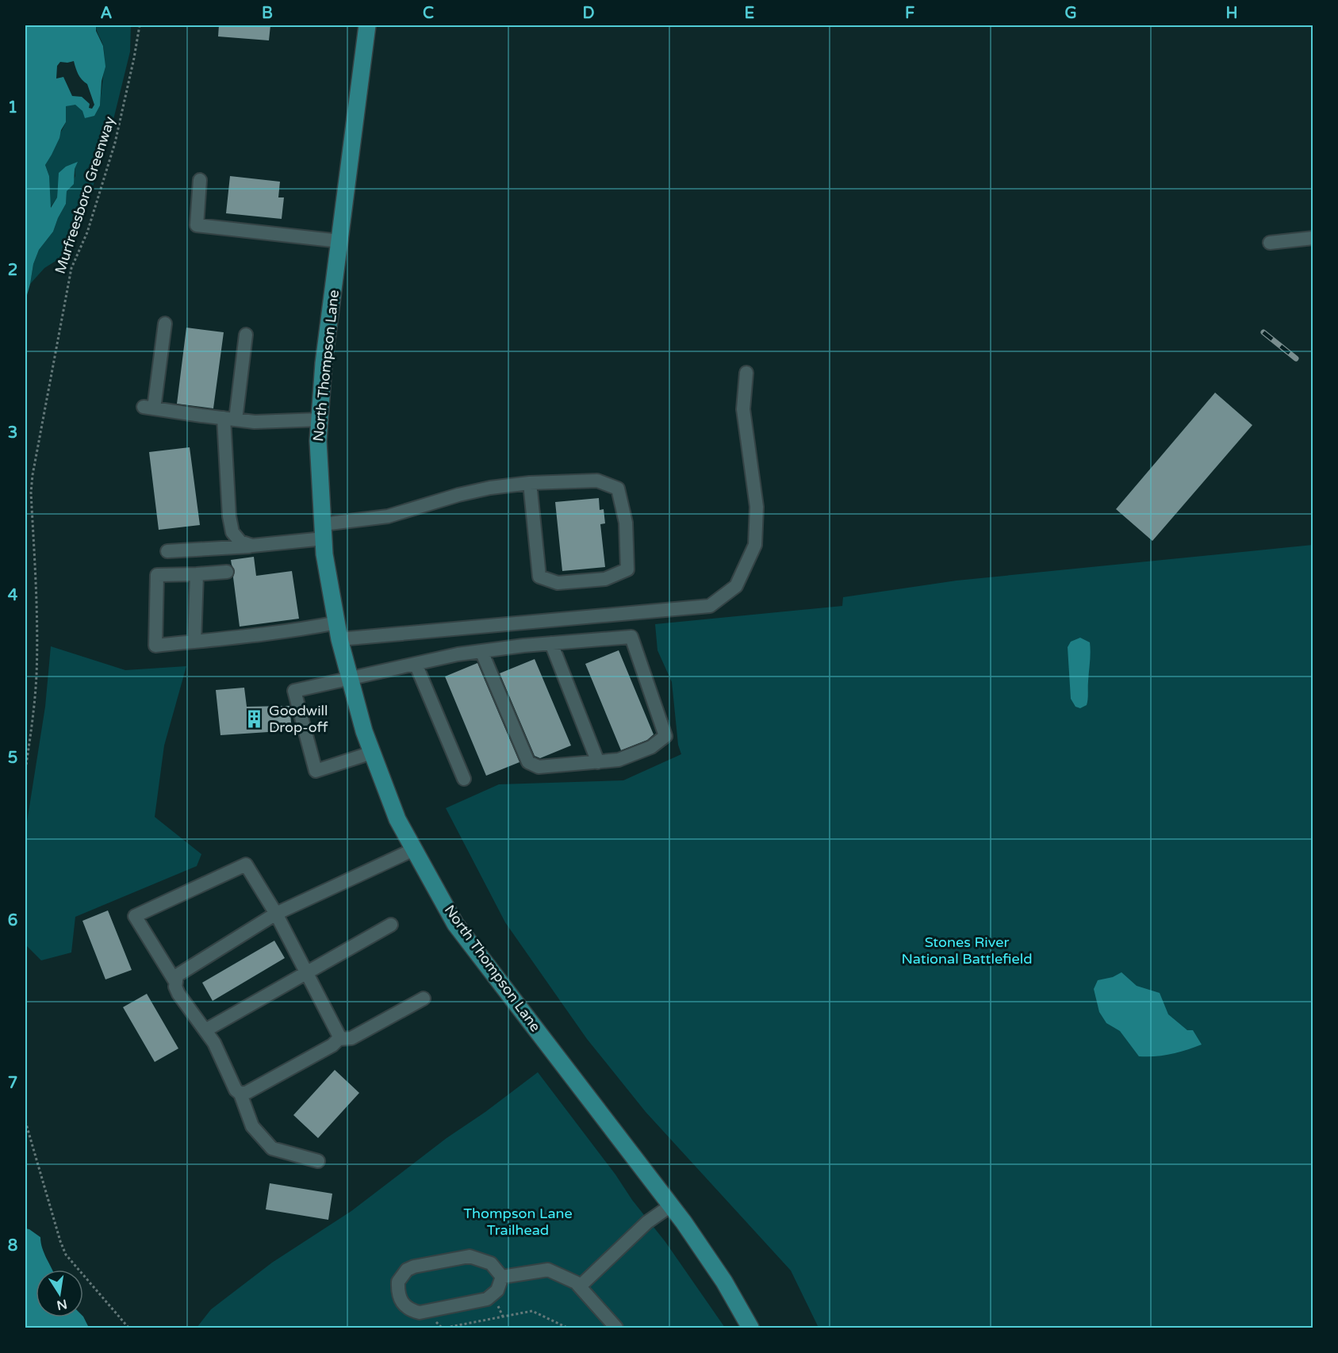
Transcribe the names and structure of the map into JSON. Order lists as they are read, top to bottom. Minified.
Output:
{"streets":{"main road":["North Thompson Lane"],"path":["Murfreesboro Greenway"]},"parks":["Stones River National Battlefield","Thompson Lane Trailhead"],"places":{"building":["Goodwill Drop-off"]},"north":"bottom","grid":{"columns":["A","B","C","D","E","F","G","H"],"rows":["1","2","3","4","5","6","7","8"]}}
